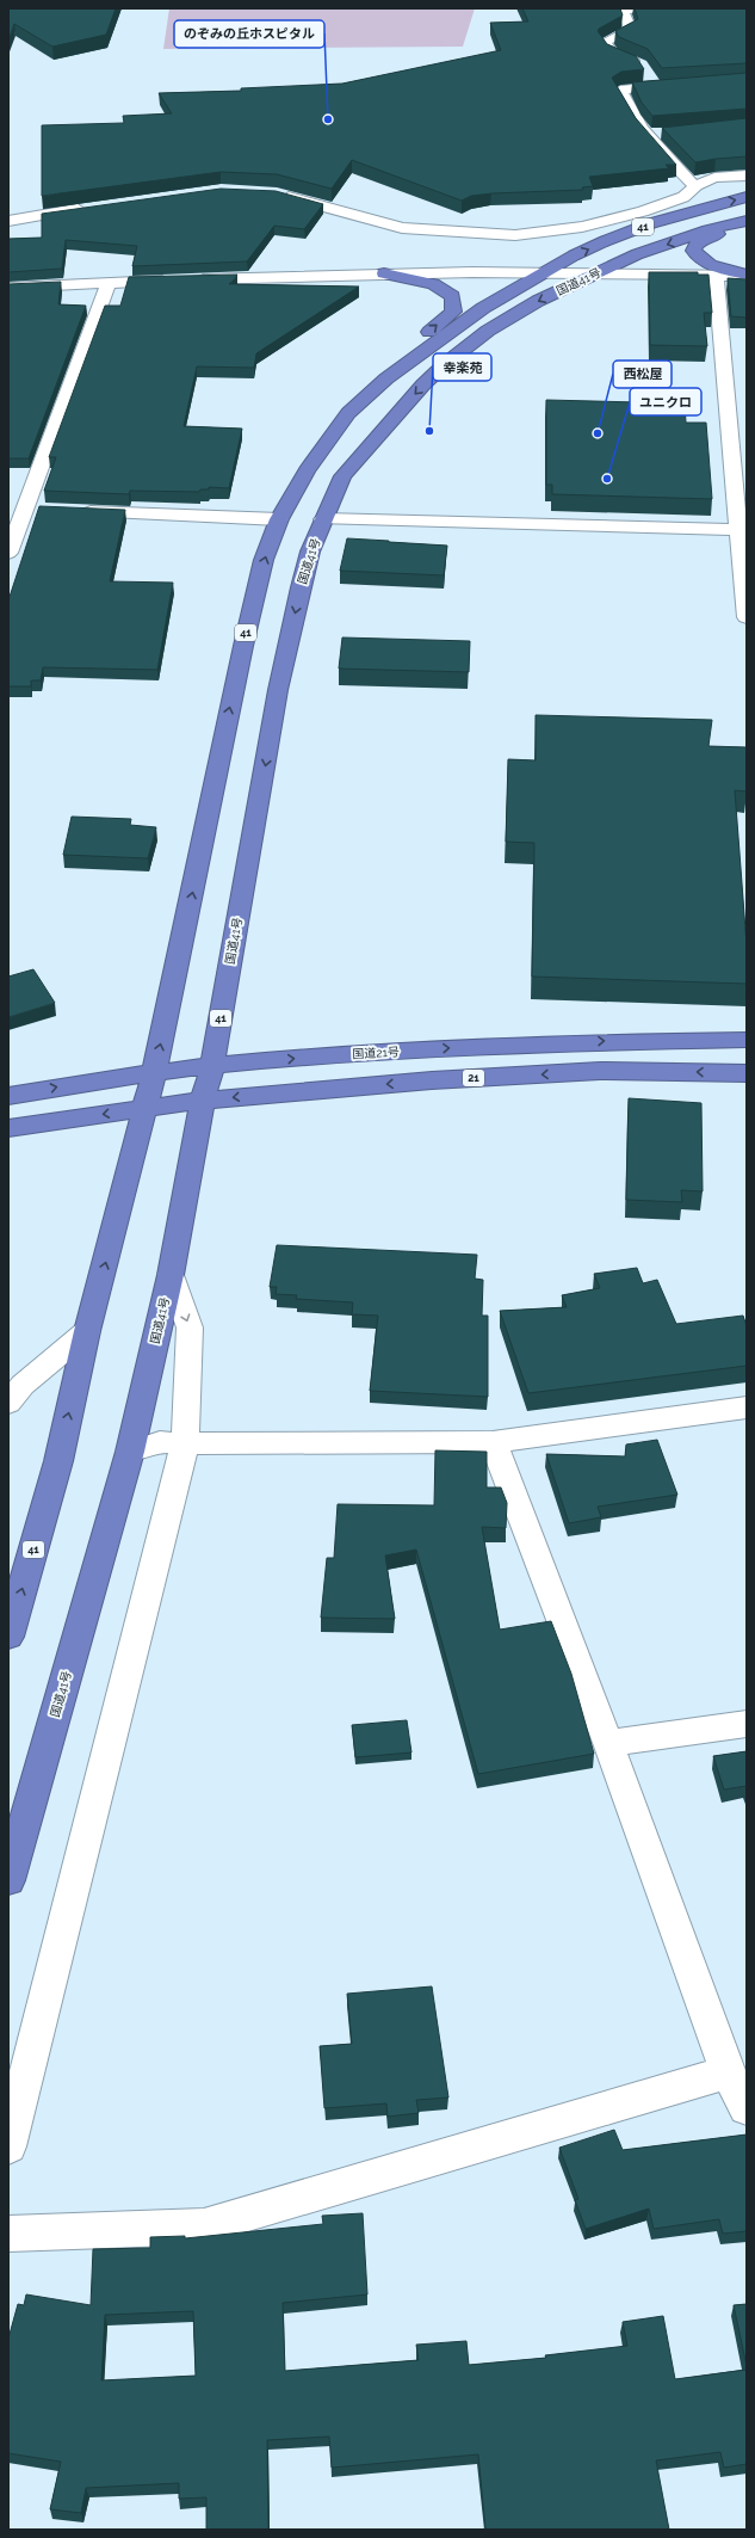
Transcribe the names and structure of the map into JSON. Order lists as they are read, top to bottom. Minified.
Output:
{"streets":{"highway":["41","国道41号","国道21号","21"]},"crossings":[["国道41号","国道21号"],["国道41号","21"]],"places":["のぞみの丘ホスピタル","幸楽苑","西松屋","ユニクロ"]}
